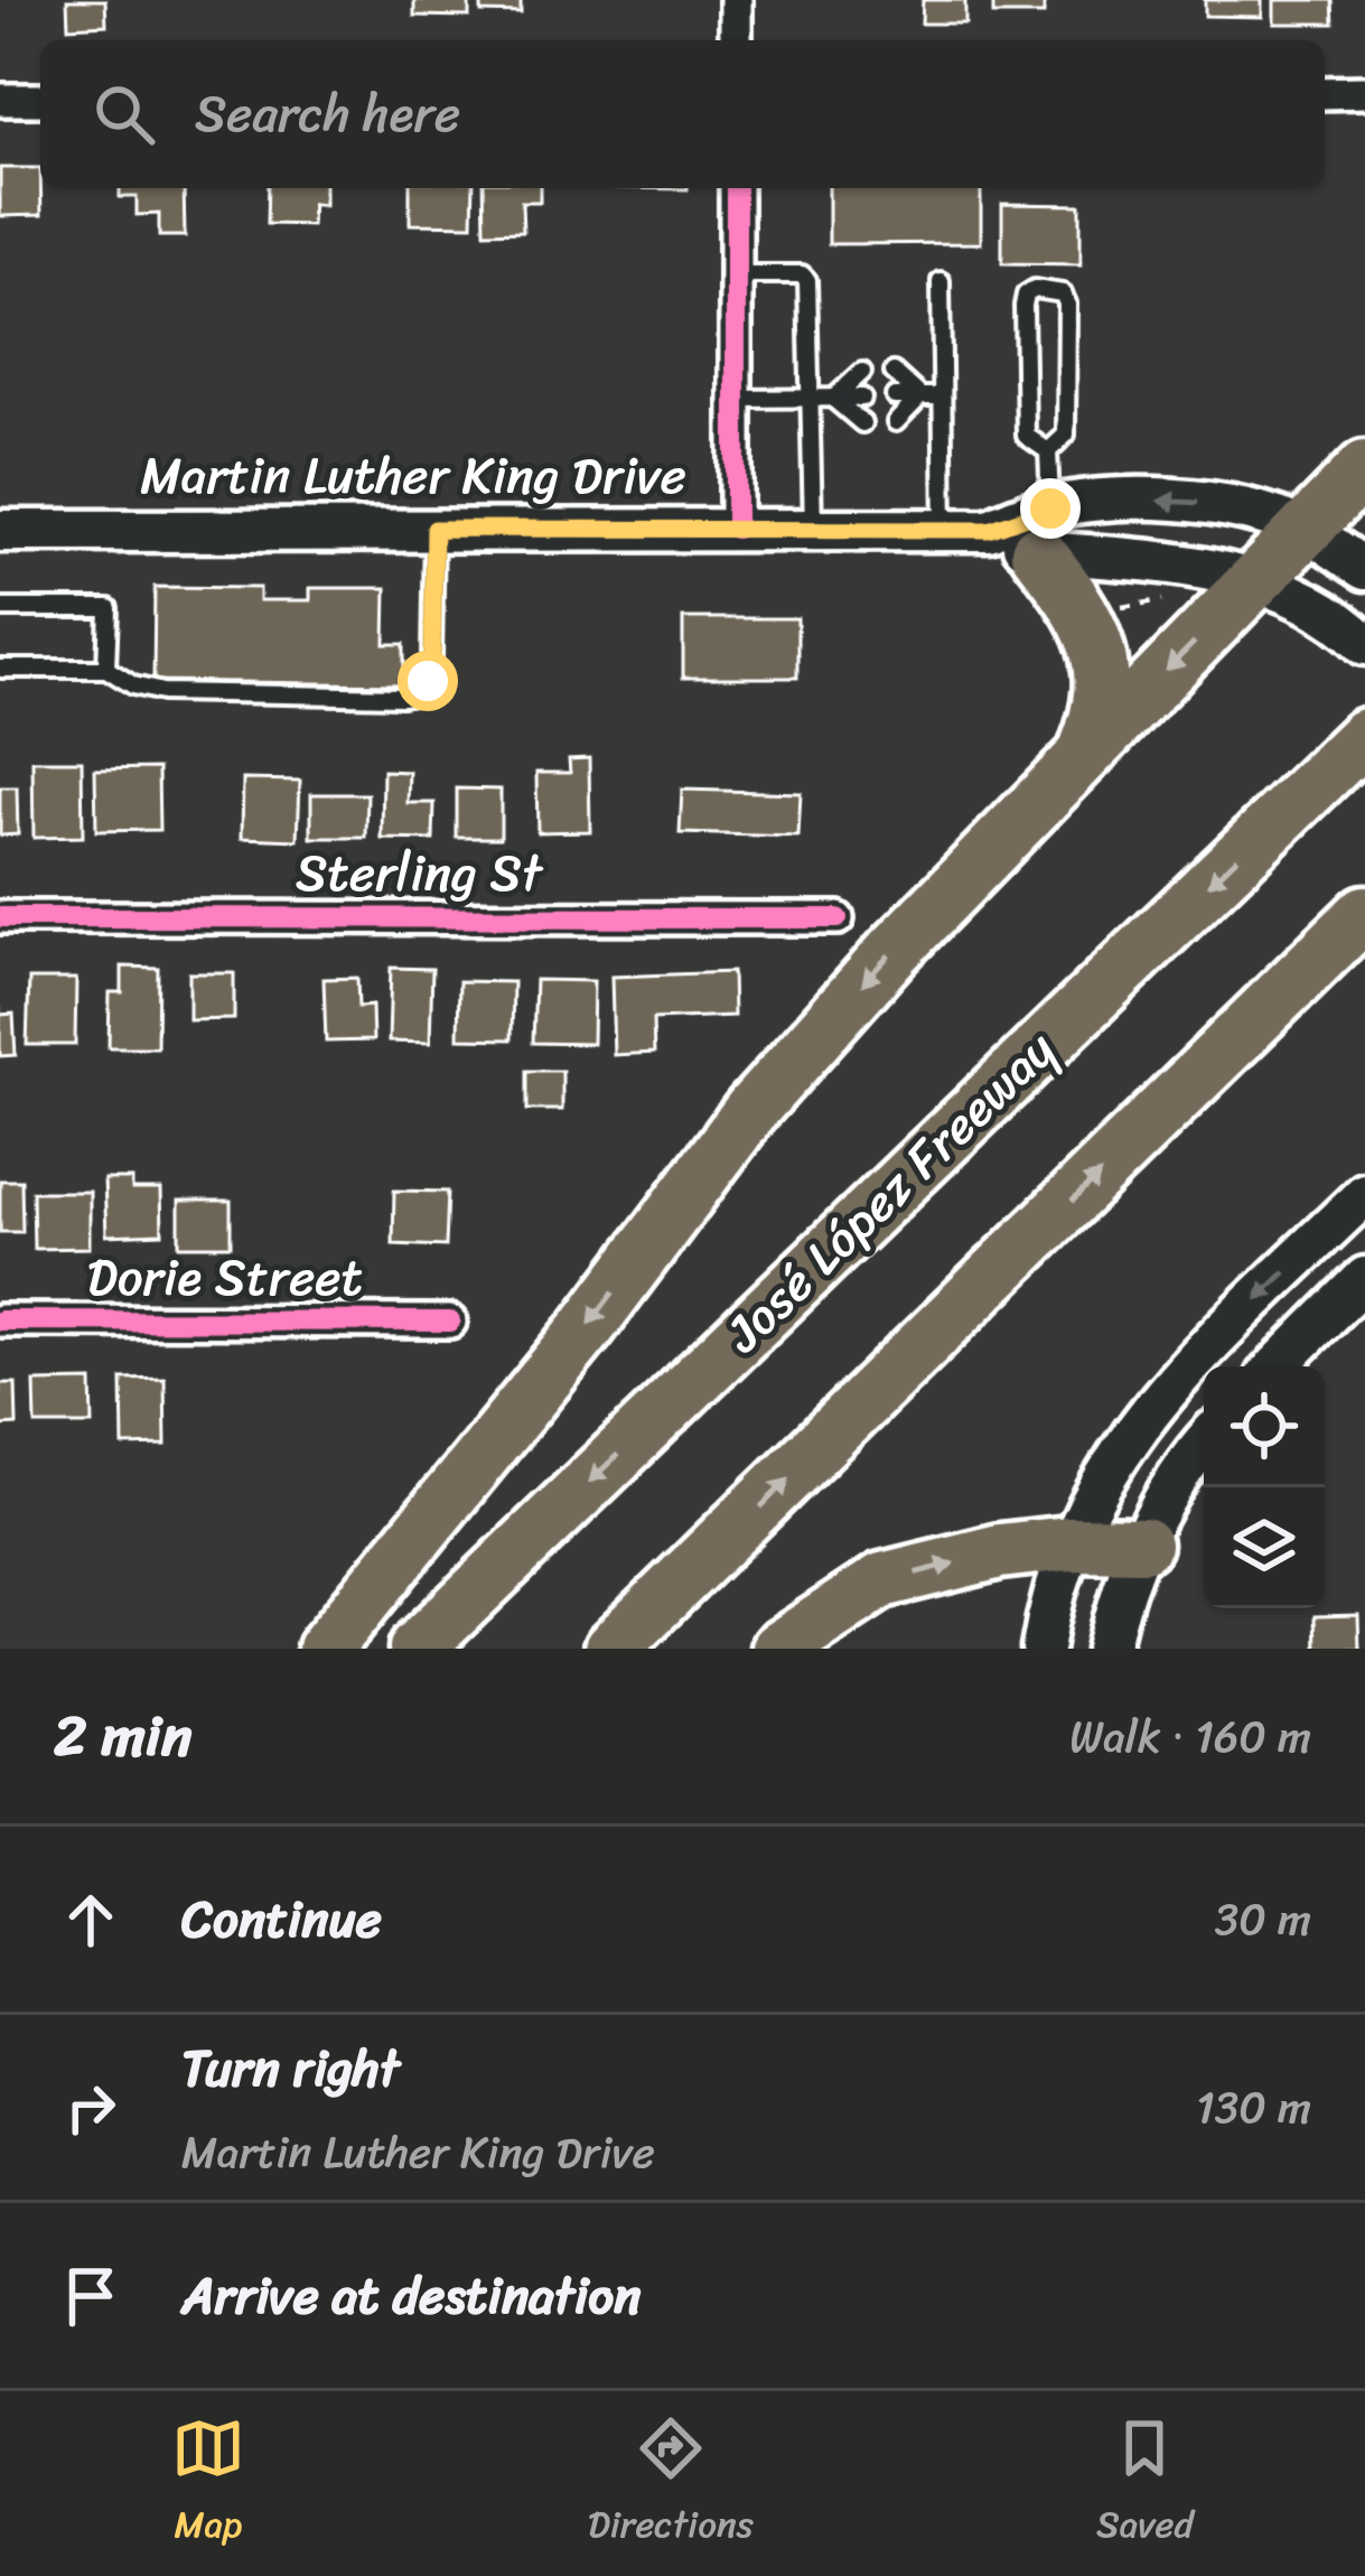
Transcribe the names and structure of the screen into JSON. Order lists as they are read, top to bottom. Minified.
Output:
{"streets":{"highway":["José López Freeway"],"main road":["Martin Luther King Drive"],"street":["Sterling St","Dorie Street"]},"page":{"search":"Search here","heading":["2 min","Walk · 160 m"],"list":[["Continue","30 m"],["Turn right","Martin Luther King Drive","130 m"],"Arrive at destination"],"nav":["Map","Directions","Saved"]}}
